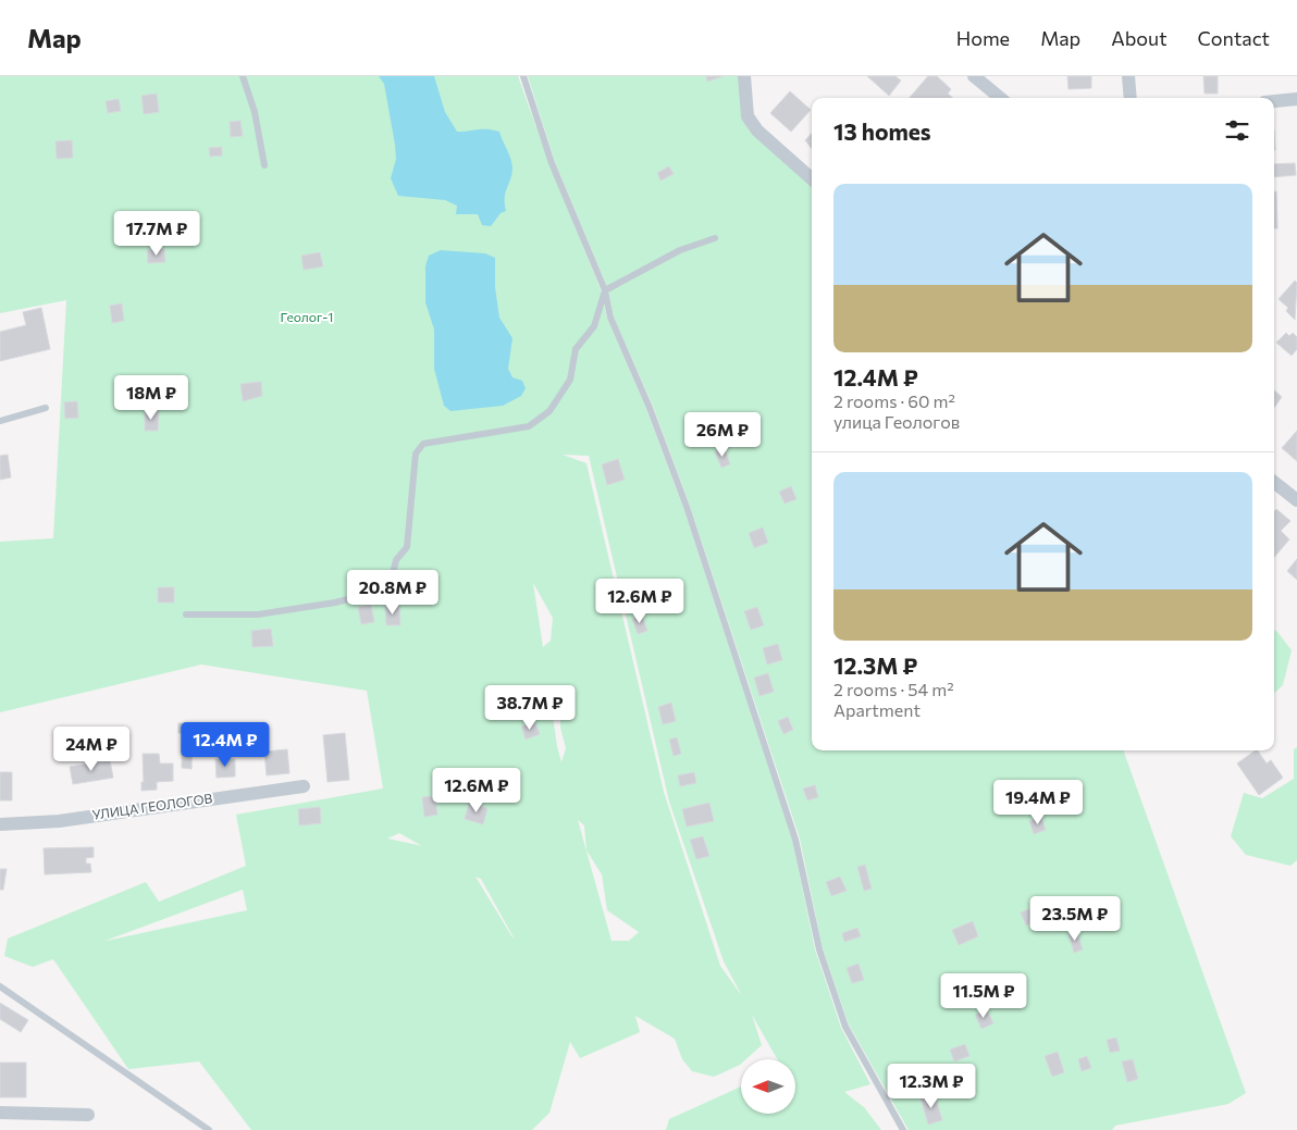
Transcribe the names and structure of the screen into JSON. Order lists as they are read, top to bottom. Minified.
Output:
{"streets":{"street":["УЛИЦА ГЕОЛОГОВ"]},"parks":["Геолог-1"],"north":"left","page":{"header":"Map","nav":["Home","Map","About","Contact"],"heading":"13 homes","list":[{"name":"12.4M ₽","note":"2 rooms · 60 m² · улица Геологов"},{"name":"12.3M ₽","note":"2 rooms · 54 m² · Apartment"}],"price":["17.7M ₽","18M ₽","26M ₽","20.8M ₽","12.6M ₽","38.7M ₽","12.4M ₽","24M ₽","12.6M ₽","19.4M ₽","23.5M ₽","11.5M ₽","12.3M ₽"]}}
